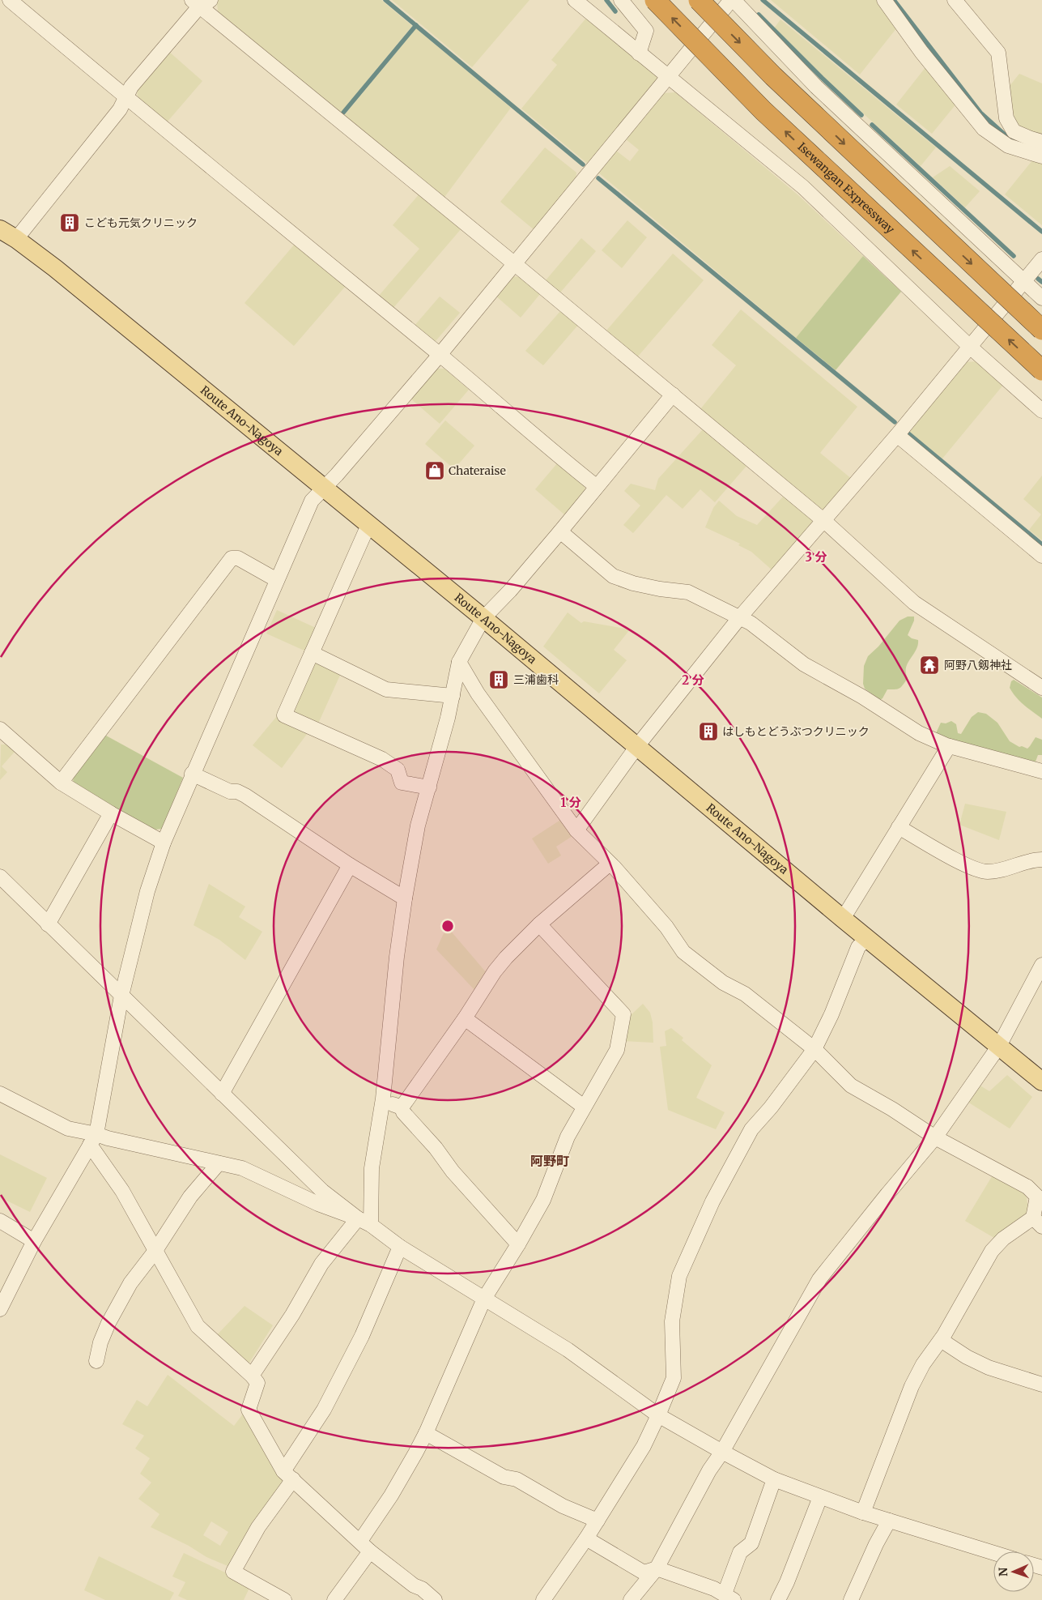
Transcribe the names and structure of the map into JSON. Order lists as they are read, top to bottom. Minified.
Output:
{"streets":{"highway":["Isewangan Expressway"],"main road":["Route Ano-Nagoya"]},"districts":["阿野町"],"places":{"building":["こども元気クリニック","三浦歯科","はしもとどうぶつクリニック"],"shop":["Chateraise"],"temple":["阿野八剱神社"]},"north":"left","rings":["3 分","2 分","1 分"]}
